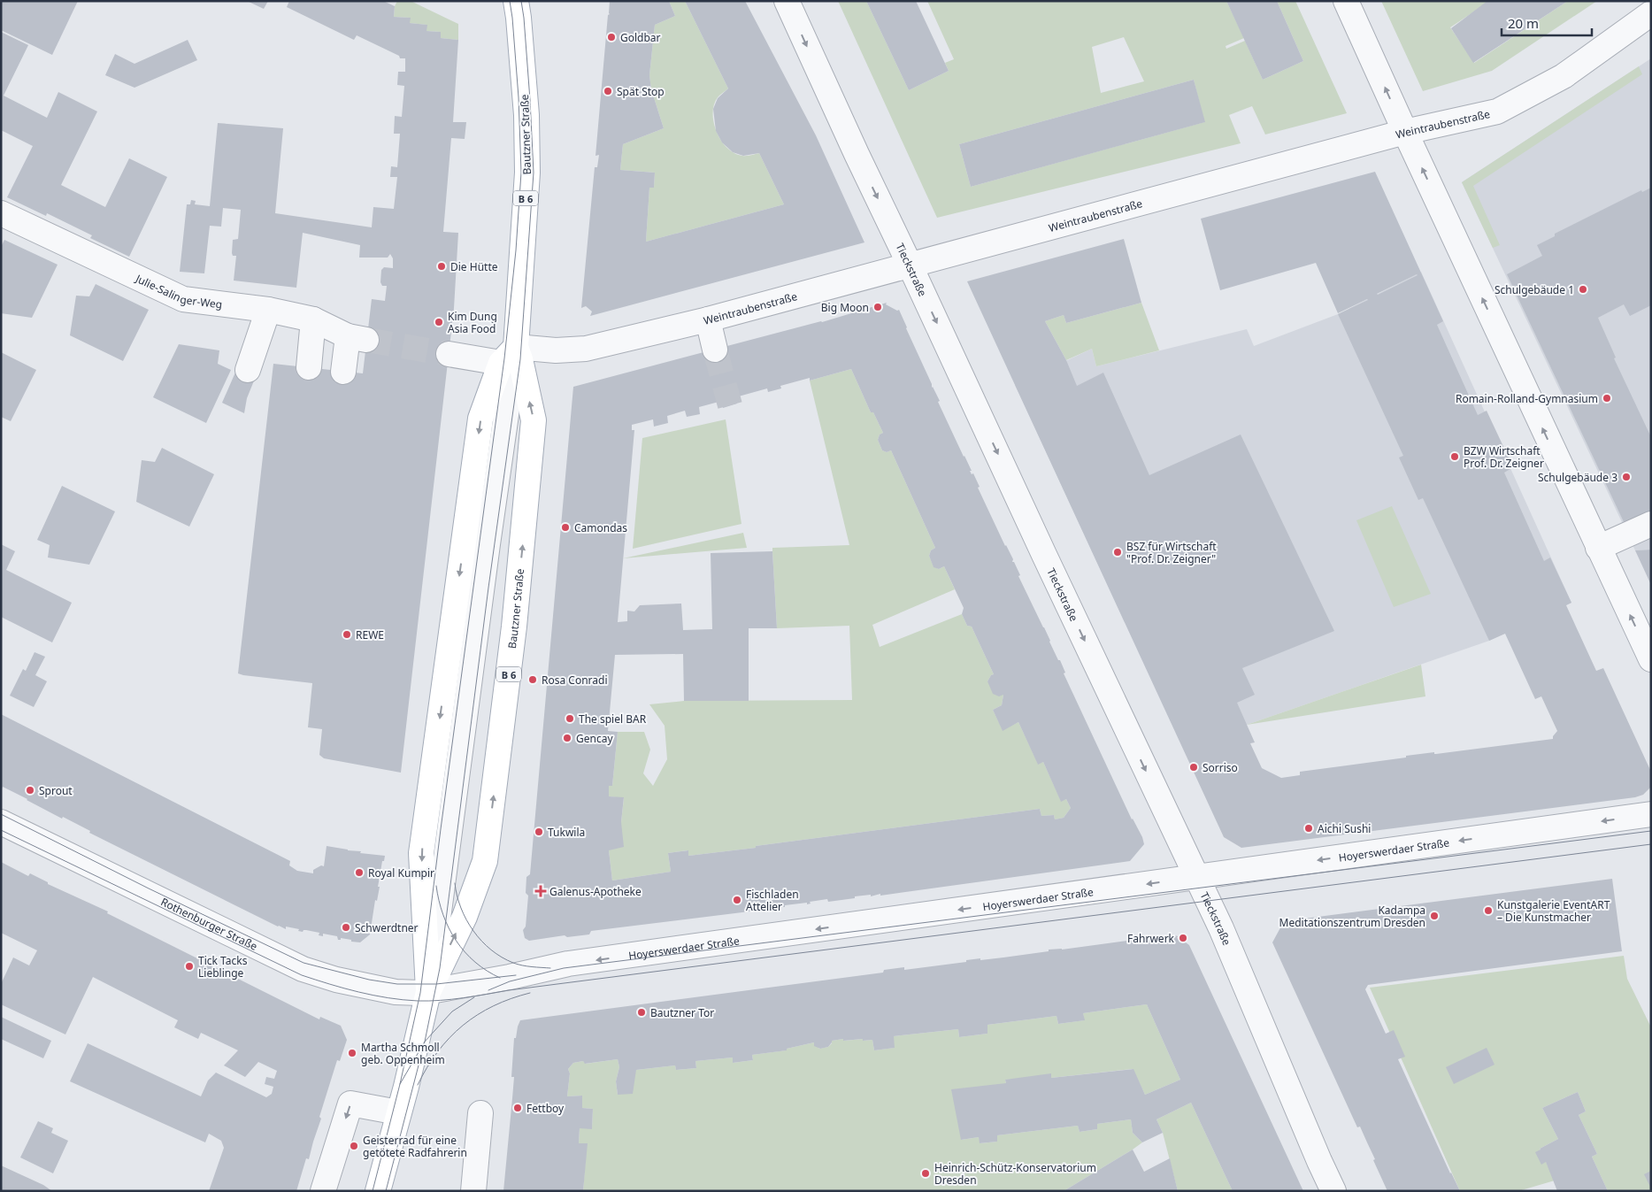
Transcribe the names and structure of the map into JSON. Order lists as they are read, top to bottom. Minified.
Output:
{"streets":{"main road":["Bautzner Straße","B 6"],"street":["Weintraubenstraße","Tieckstraße","Julie-Salinger-Weg","Hoyerswerdaer Straße","Rothenburger Straße"]},"crossings":[["Weintraubenstraße","Bautzner Straße"],["Weintraubenstraße","Tieckstraße"],["Bautzner Straße","Hoyerswerdaer Straße"],["Bautzner Straße","Rothenburger Straße"],["Tieckstraße","Hoyerswerdaer Straße"],["Hoyerswerdaer Straße","Rothenburger Straße"]],"one_way":["Tieckstraße","Hoyerswerdaer Straße"],"places":{"other":["Goldbar","Spät Stop","Die Hütte","Schulgebäude 1","Big Moon","Kim Dung Asia Food","Romain-Rolland-Gymnasium","BZW Wirtschaft Prof. Dr. Zeigner","Schulgebäude 3","Camondas","BSZ für Wirtschaft \"Prof. Dr. Zeigner\"","REWE","Rosa Conradi","The spiel BAR","Gencay","Sorriso","Sprout","Aichi Sushi","Tukwila","Royal Kumpir","Fischladen Attelier","Kunstgalerie EventART – Die Kunstmacher","Kadampa Meditationszentrum Dresden","Schwerdtner","Fahrwerk","Tick Tacks Lieblinge","Bautzner Tor","Martha Schmoll geb. Oppenheim","Fettboy","Geisterrad für eine getötete Radfahrerin","Heinrich-Schütz-Konservatorium Dresden"],"health":["Galenus-Apotheke"]},"scale_bar":"20 m"}
